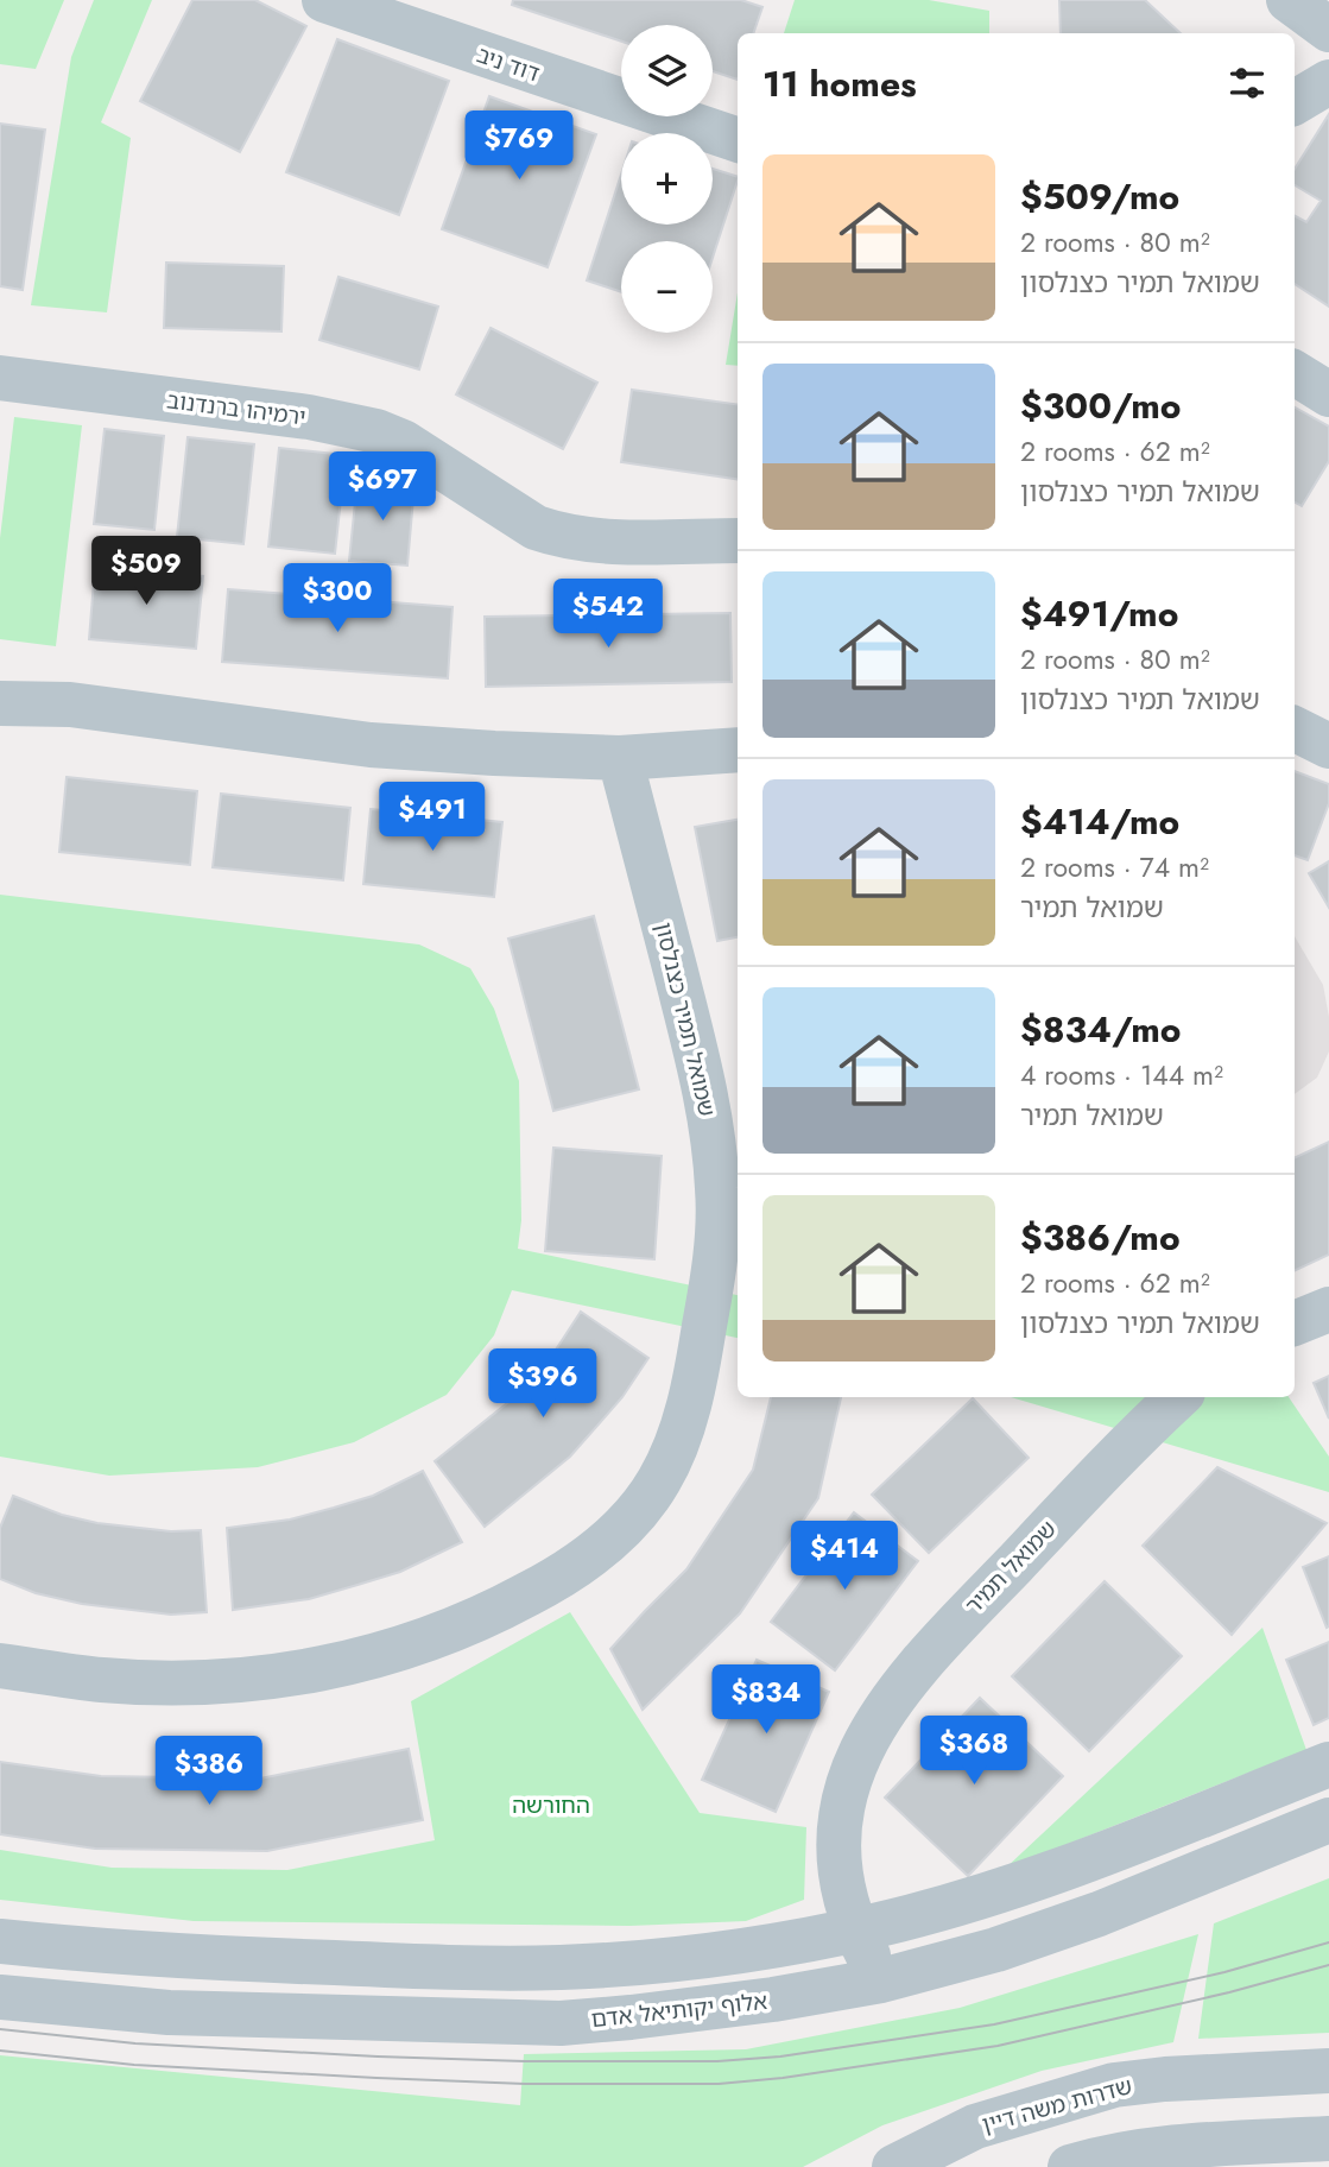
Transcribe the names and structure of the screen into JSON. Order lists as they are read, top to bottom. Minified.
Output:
{"streets":{"street":["דוד ניב","ירמיהו ברנדנוב","שמואל תמיר כצנלסון","שמואל תמיר","אלוף יקותיאל אדם","שדרות משה דיין"]},"crossings":[["שמואל תמיר","אלוף יקותיאל אדם"]],"parks":["החורשה"],"page":{"map_buttons":["+","−"],"heading":"11 homes","price":["$769","$697","$509","$300","$542","$491","$396","$414","$834","$368","$386"],"list":[{"name":"$509/mo","note":"2 rooms · 80 m² · שמואל תמיר כצנלסון"},{"name":"$300/mo","note":"2 rooms · 62 m² · שמואל תמיר כצנלסון"},{"name":"$491/mo","note":"2 rooms · 80 m² · שמואל תמיר כצנלסון"},{"name":"$414/mo","note":"2 rooms · 74 m² · שמואל תמיר"},{"name":"$834/mo","note":"4 rooms · 144 m² · שמואל תמיר"},{"name":"$386/mo","note":"2 rooms · 62 m² · שמואל תמיר כצנלסון"}]}}
